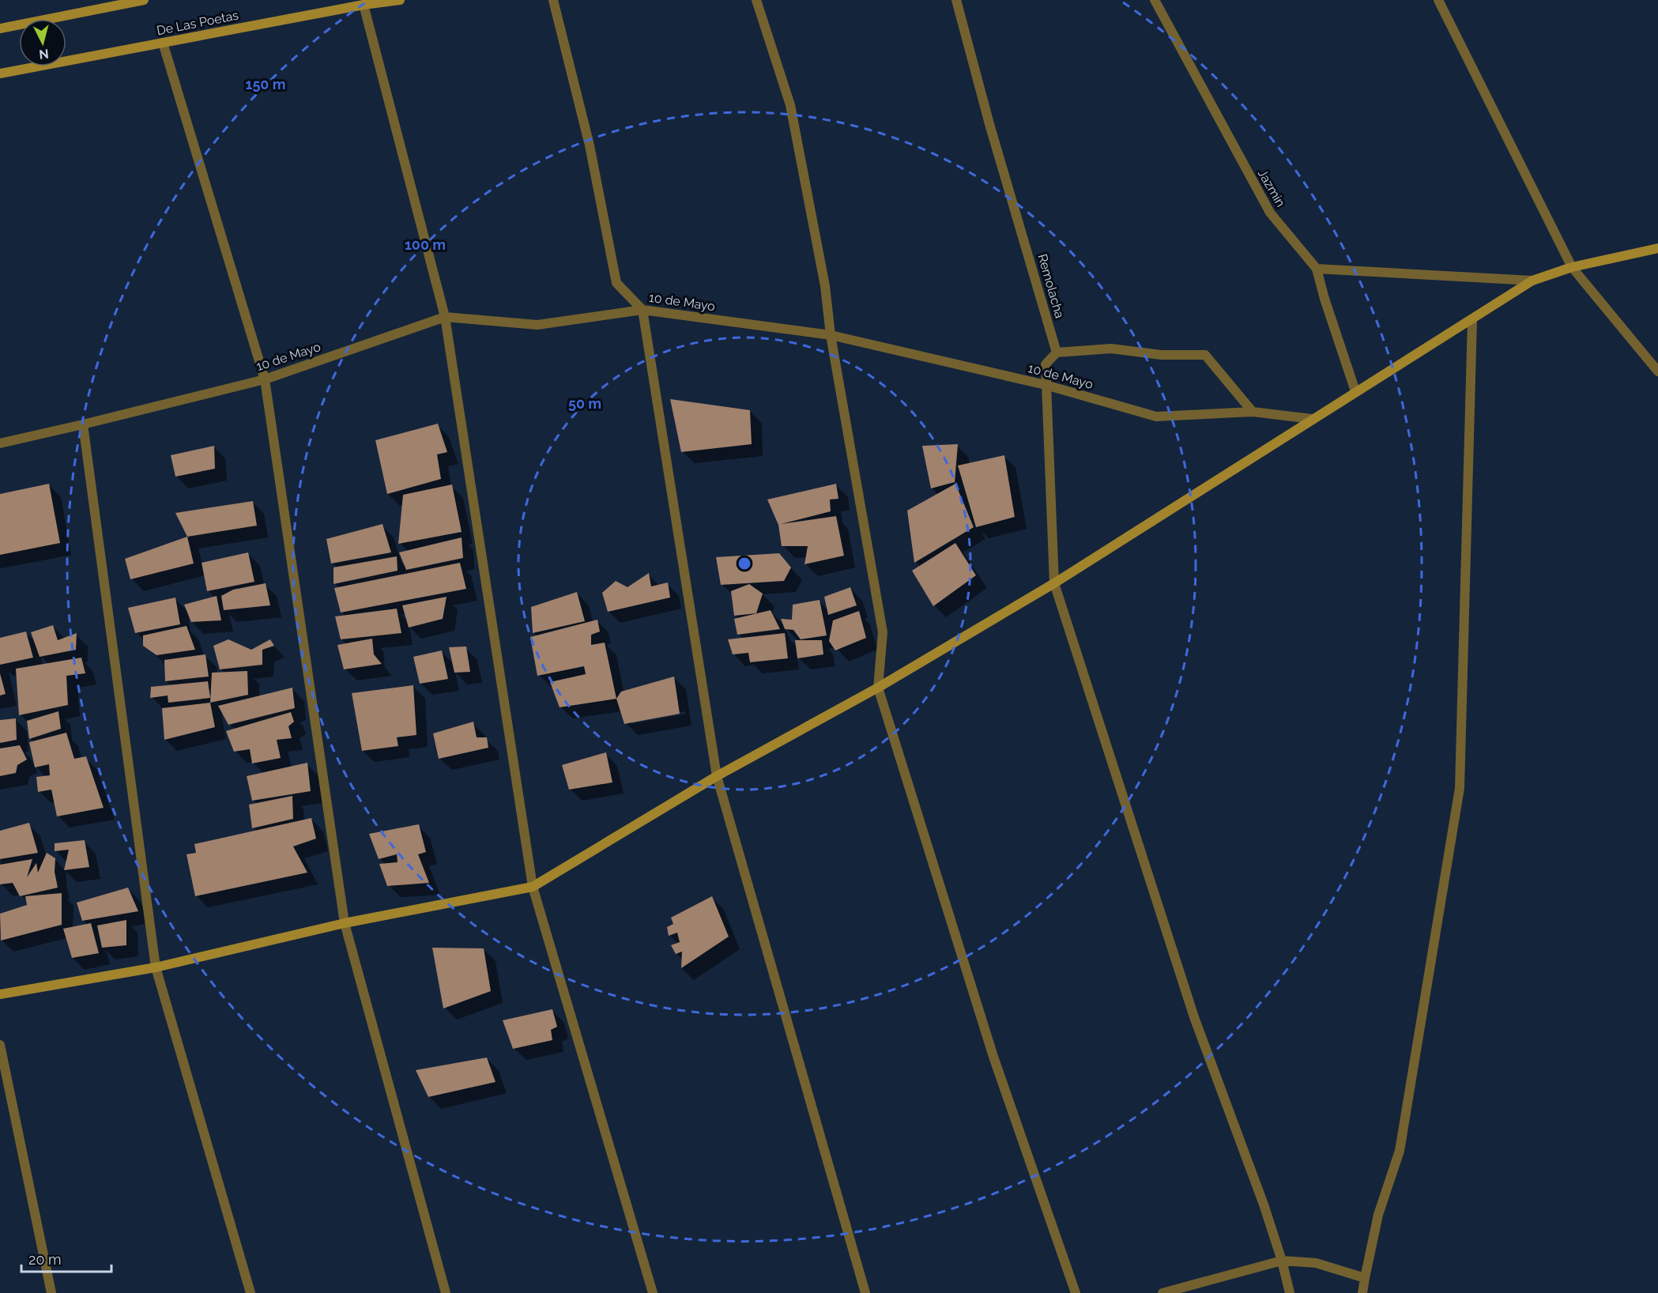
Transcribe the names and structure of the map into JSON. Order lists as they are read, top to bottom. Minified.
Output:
{"streets":{"street":["De Las Poetas","Jazmin","Remolacha","10 de Mayo"]},"scale_bar":"20 m","north":"bottom","rings":["150 m","100 m","50 m"]}
